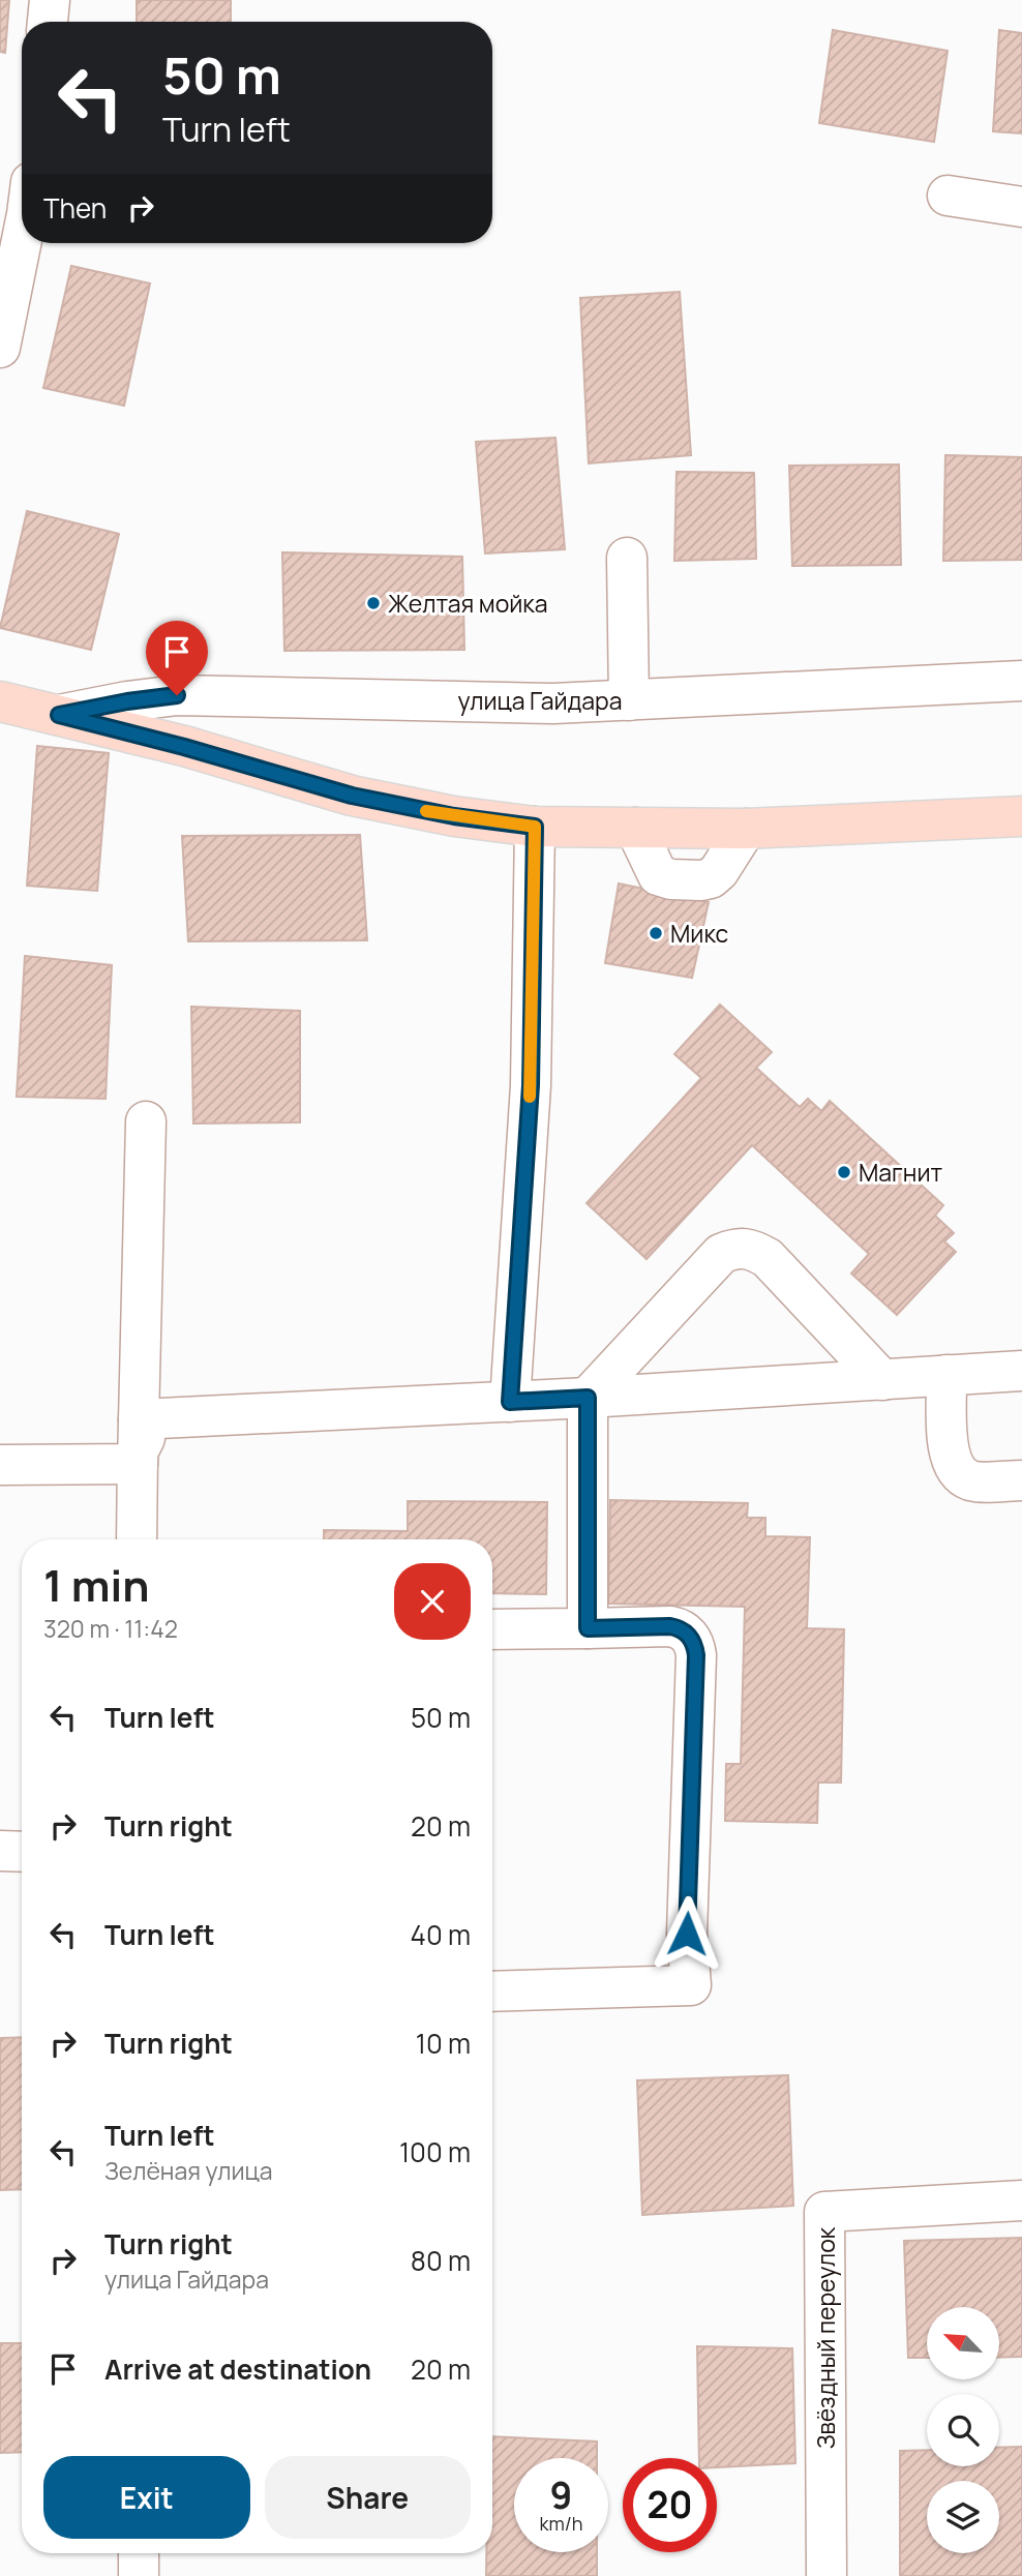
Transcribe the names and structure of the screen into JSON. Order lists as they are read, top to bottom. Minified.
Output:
{"streets":{"street":["улица Гайдара","Звёздный переулок"]},"places":["Желтая мойка","Микс","Магнит"],"north":"top left","page":{"turn":["50 m","Turn left"],"then":"Then","heading":["1 min","320 m · 11:42"],"list":[{"name":"Turn left","value":"50 m"},{"name":"Turn right","value":"20 m"},{"name":"Turn left","value":"40 m"},{"name":"Turn right","value":"10 m"},{"name":"Turn left","note":"Зелёная улица","value":"100 m"},{"name":"Turn right","note":"улица Гайдара","value":"80 m"},{"name":"Arrive at destination","value":"20 m"}],"buttons":["Exit","Share"],"speed":"9 km/h","limit":"20"}}
